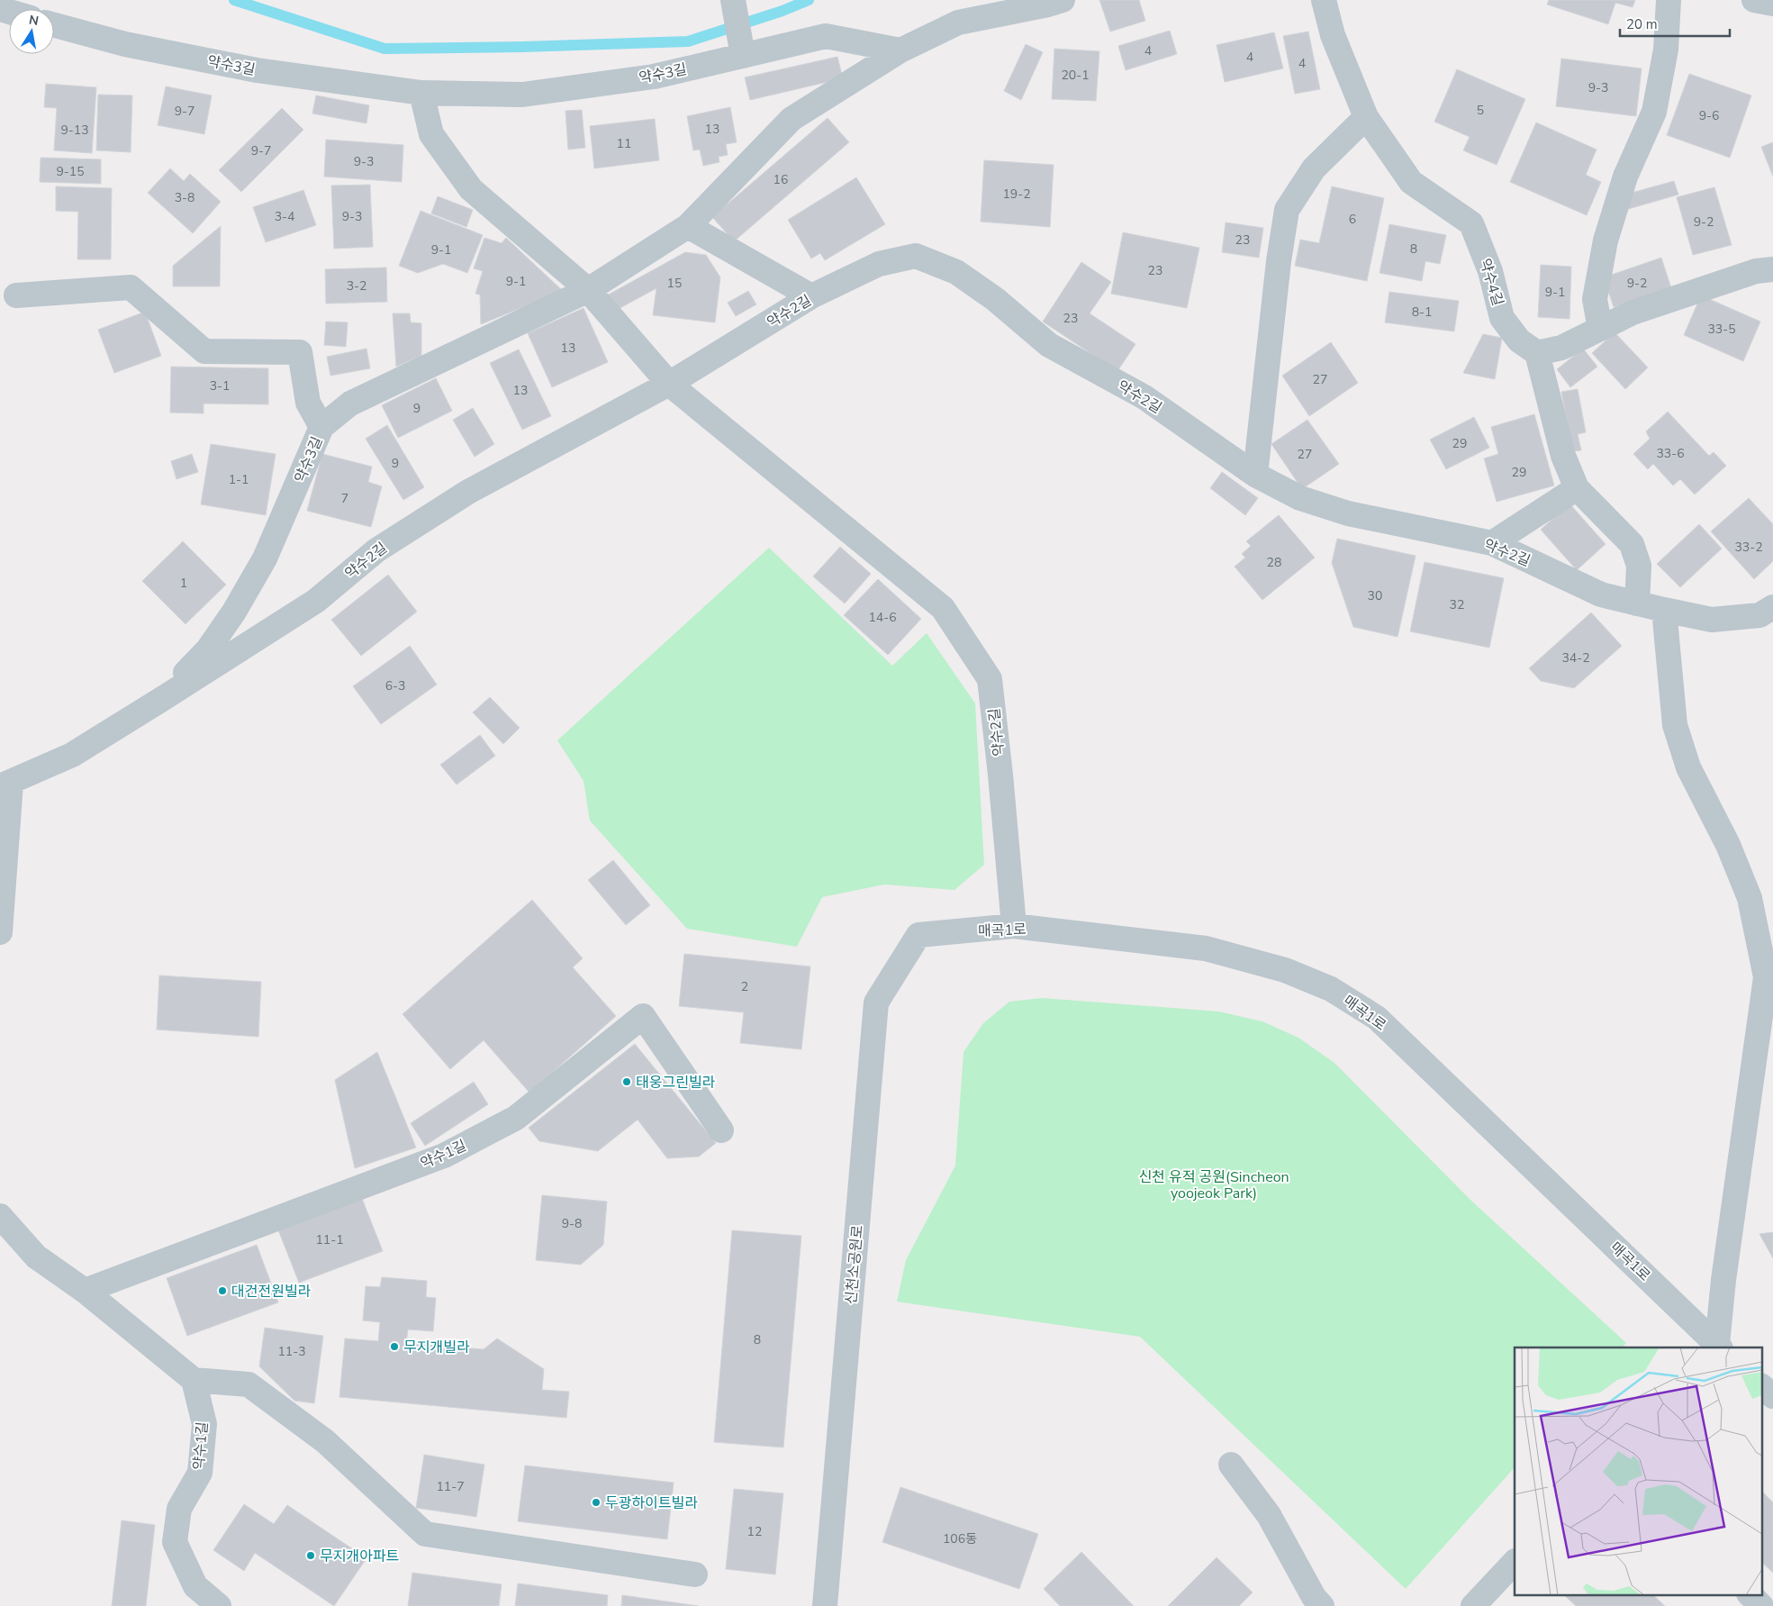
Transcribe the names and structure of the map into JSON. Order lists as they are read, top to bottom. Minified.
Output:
{"streets":{"street":["약수3길","약수4길","약수2길","매곡1로","약수1길","신천소공원로"]},"crossings":[["약수3길","약수2길"],["약수2길","매곡1로"],["매곡1로","신천소공원로"]],"parks":["신천 유적 공원(Sincheon yoojeok Park)"],"places":["태웅그린빌라","대건전원빌라","무지개빌라","두광하이트빌라","무지개아파트"],"house_numbers":["4","4","4","20-1","9-3","5","9-7","9-6","13","9-13","11","9-7","9-3","9-15","16","19-2","3-8","3-4","9-3","6","9-2","23","8","9-1","23","9-1","15","9-2","3-2","9-1","8-1","23","33-5","13","27","3-1","13","9","29","33-6","27","9","29","1-1","7","33-2","28","1","30","32","14-6","34-2","6-3","2","9-8","11-1","8","11-3","11-7","12","106동"],"scale_bar":"20 m","north":"top"}
